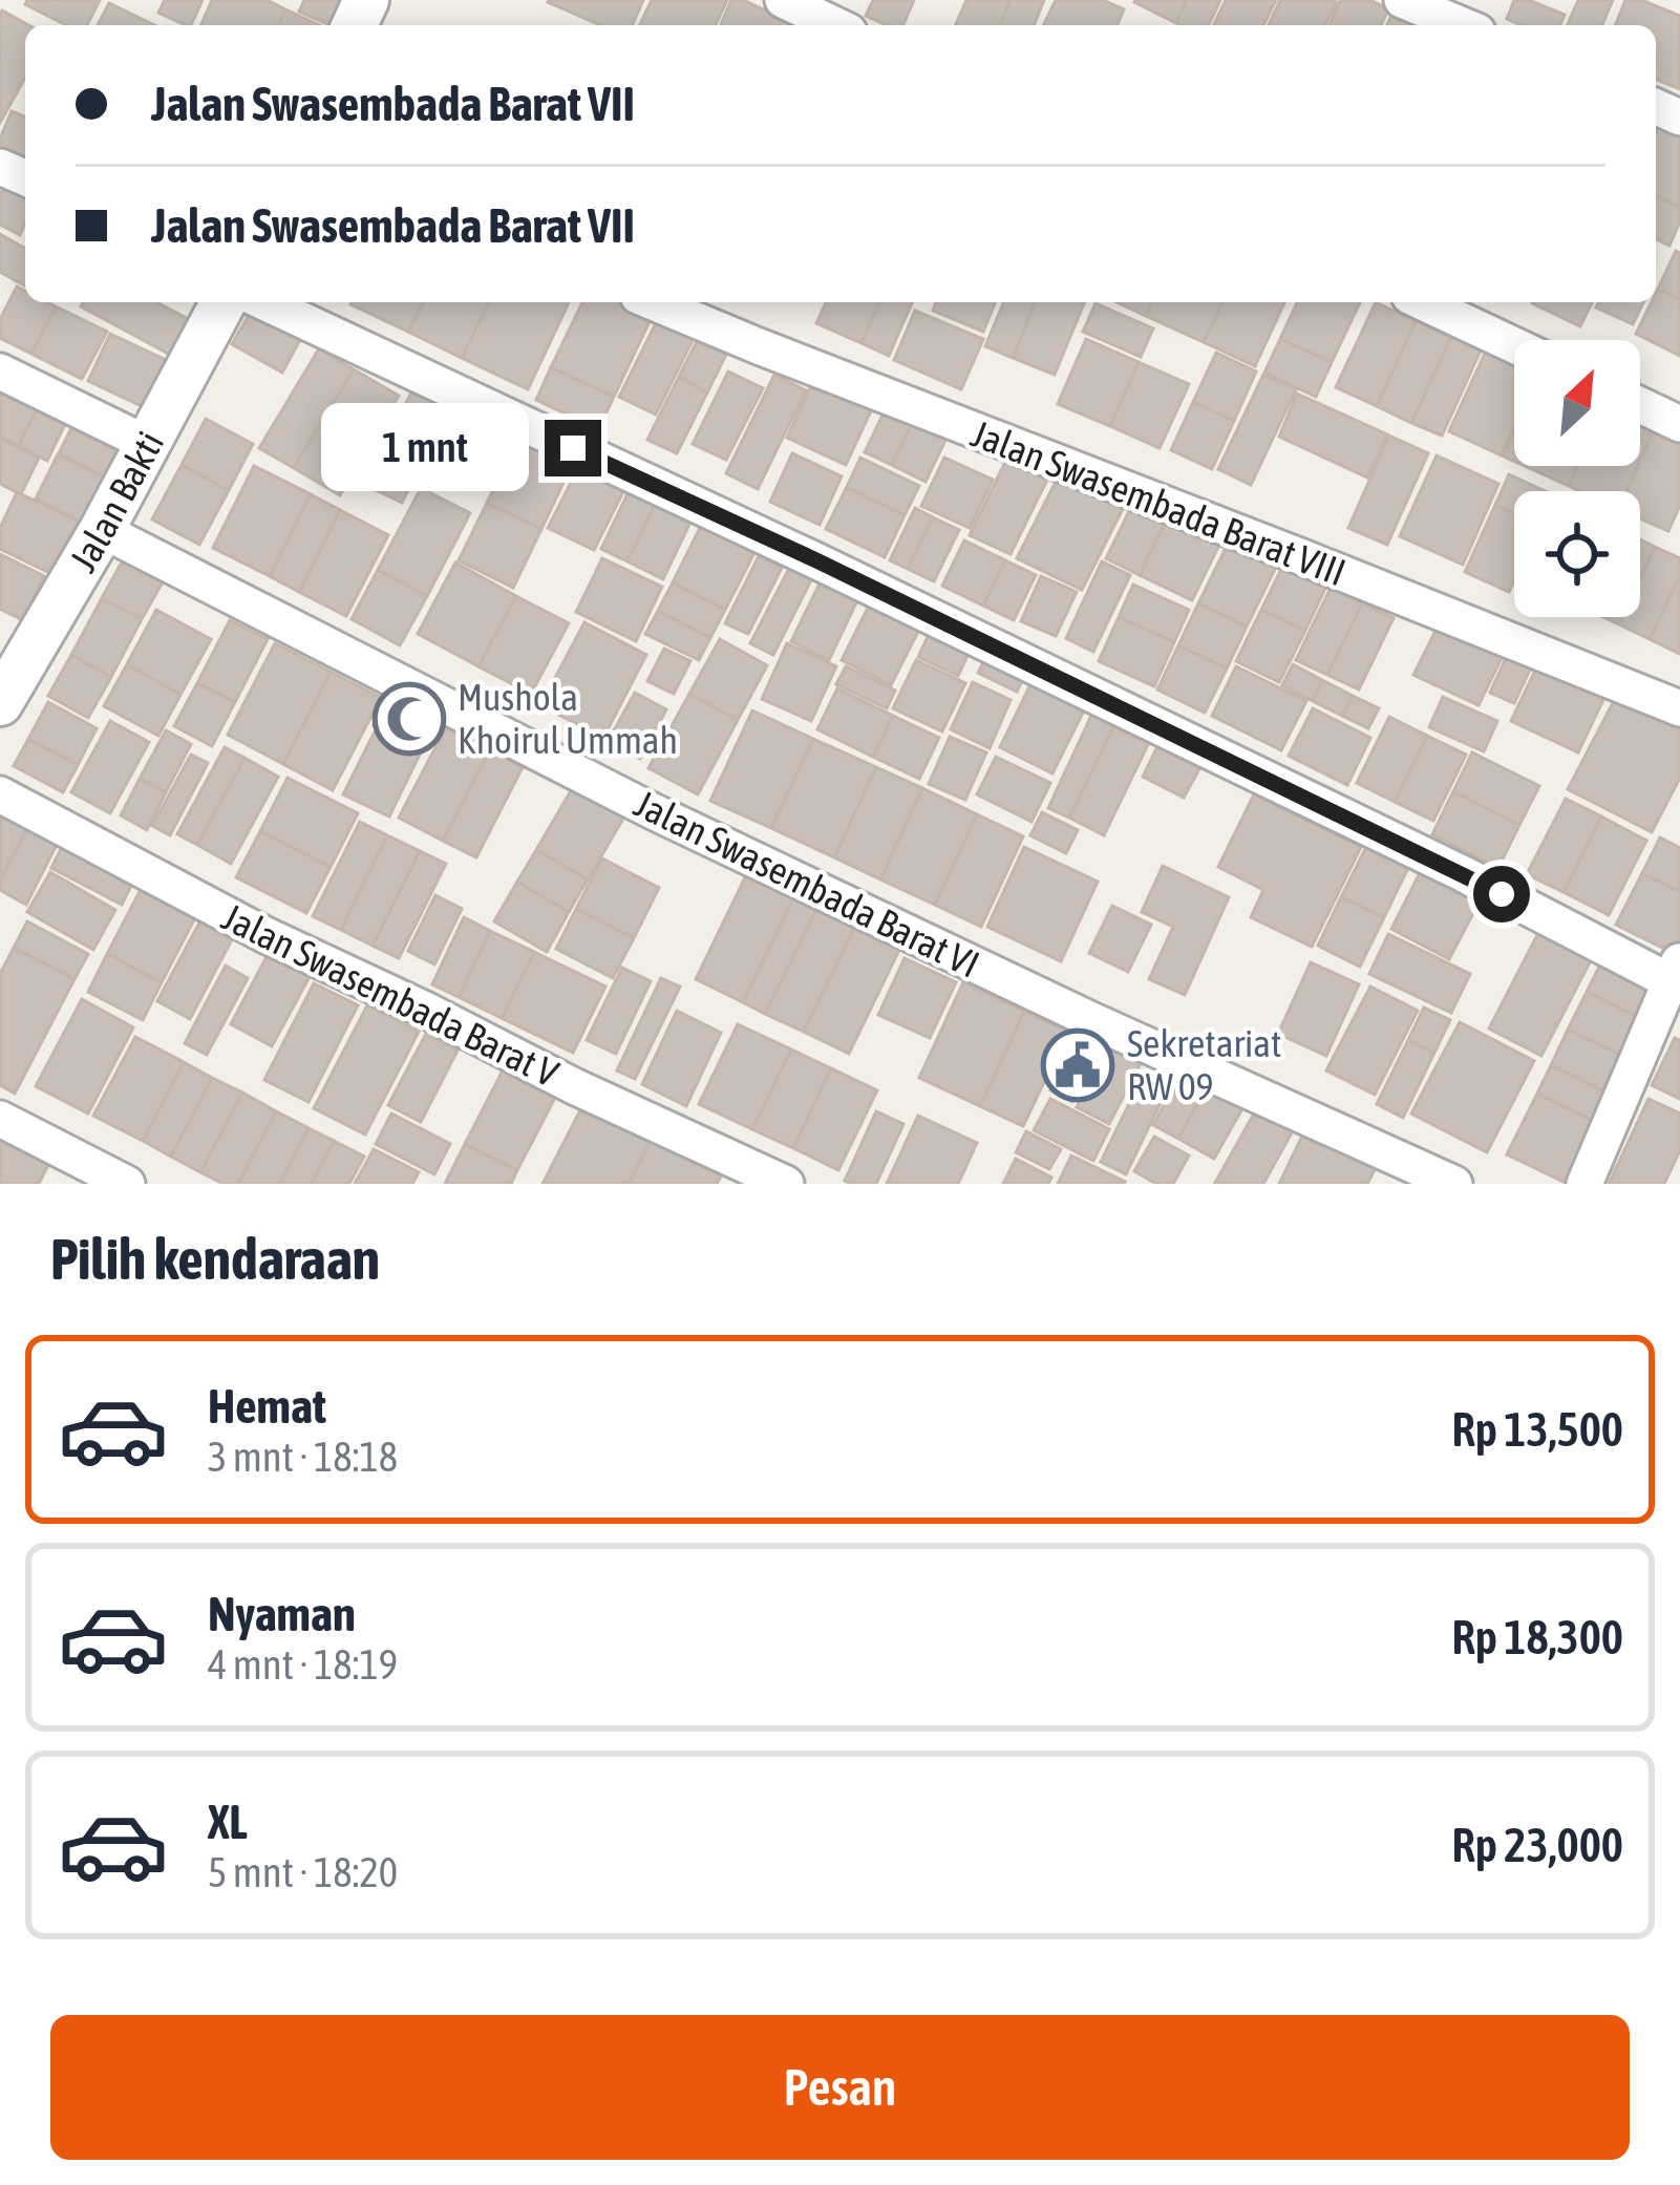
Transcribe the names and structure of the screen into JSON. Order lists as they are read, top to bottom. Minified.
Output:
{"streets":{"street":["Jalan Bakti","Jalan Swasembada Barat VIII","Jalan Swasembada Barat VI","Jalan Swasembada Barat V"]},"crossings":[["Jalan Bakti","Jalan Swasembada Barat VI"]],"places":{"mosque":["Mushola Khoirul Ummah"],"public building":["Sekretariat RW 09"]},"north":"top right","page":{"banner":["Jalan Swasembada Barat VII","Jalan Swasembada Barat VII"],"bubble":"1 mnt","heading":"Pilih kendaraan","list":[{"name":"Hemat","note":"3 mnt · 18:18","value":"Rp 13,500"},{"name":"Nyaman","note":"4 mnt · 18:19","value":"Rp 18,300"},{"name":"XL","note":"5 mnt · 18:20","value":"Rp 23,000"}],"buttons":"Pesan"}}
